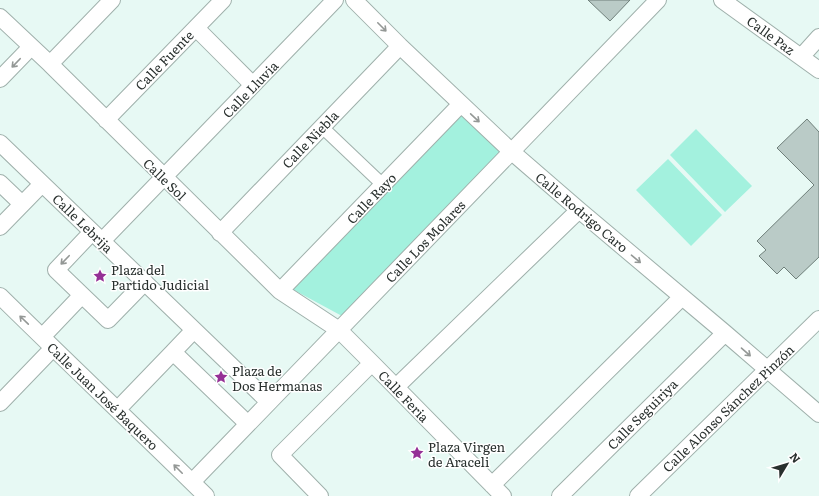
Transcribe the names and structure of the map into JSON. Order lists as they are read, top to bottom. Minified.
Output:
{"streets":{"street":["Calle Paz","Calle Fuente","Calle Lluvia","Calle Niebla","Calle Sol","Calle Rayo","Calle Rodrigo Caro","Calle Lebrija","Calle Los Molares","Calle Juan José Baquero","Calle Feria","Calle Alonso Sánchez Pinzón","Calle Seguiriya"]},"crossings":[["Calle Fuente","Calle Sol"],["Calle Lluvia","Calle Sol"],["Calle Lluvia","Calle Lebrija"],["Calle Niebla","Calle Sol"],["Calle Niebla","Calle Rodrigo Caro"],["Calle Sol","Calle Rayo"],["Calle Sol","Calle Los Molares"],["Calle Sol","Calle Feria"],["Calle Rayo","Calle Rodrigo Caro"],["Calle Rodrigo Caro","Calle Los Molares"],["Calle Rodrigo Caro","Calle Alonso Sánchez Pinzón"],["Calle Rodrigo Caro","Calle Seguiriya"],["Calle Lebrija","Calle Los Molares"],["Calle Los Molares","Calle Juan José Baquero"],["Calle Los Molares","Calle Feria"]],"one_way":["Calle Rodrigo Caro"],"places":{"place":["Plaza del Partido Judicial","Plaza de Dos Hermanas","Plaza Virgen de Araceli"]},"north":"top right"}
